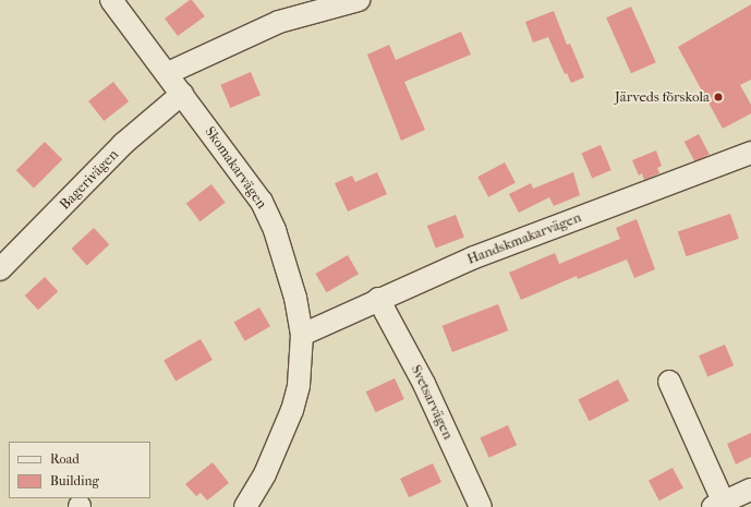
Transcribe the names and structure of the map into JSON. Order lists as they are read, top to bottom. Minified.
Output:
{"streets":{"street":["Skomakarvägen","Bagerivägen","Handskmakarvägen","Svetsarvägen"]},"crossings":[["Skomakarvägen","Bagerivägen"],["Skomakarvägen","Handskmakarvägen"],["Handskmakarvägen","Svetsarvägen"]],"places":["Järveds förskola"],"legend":["Road","Building"]}
